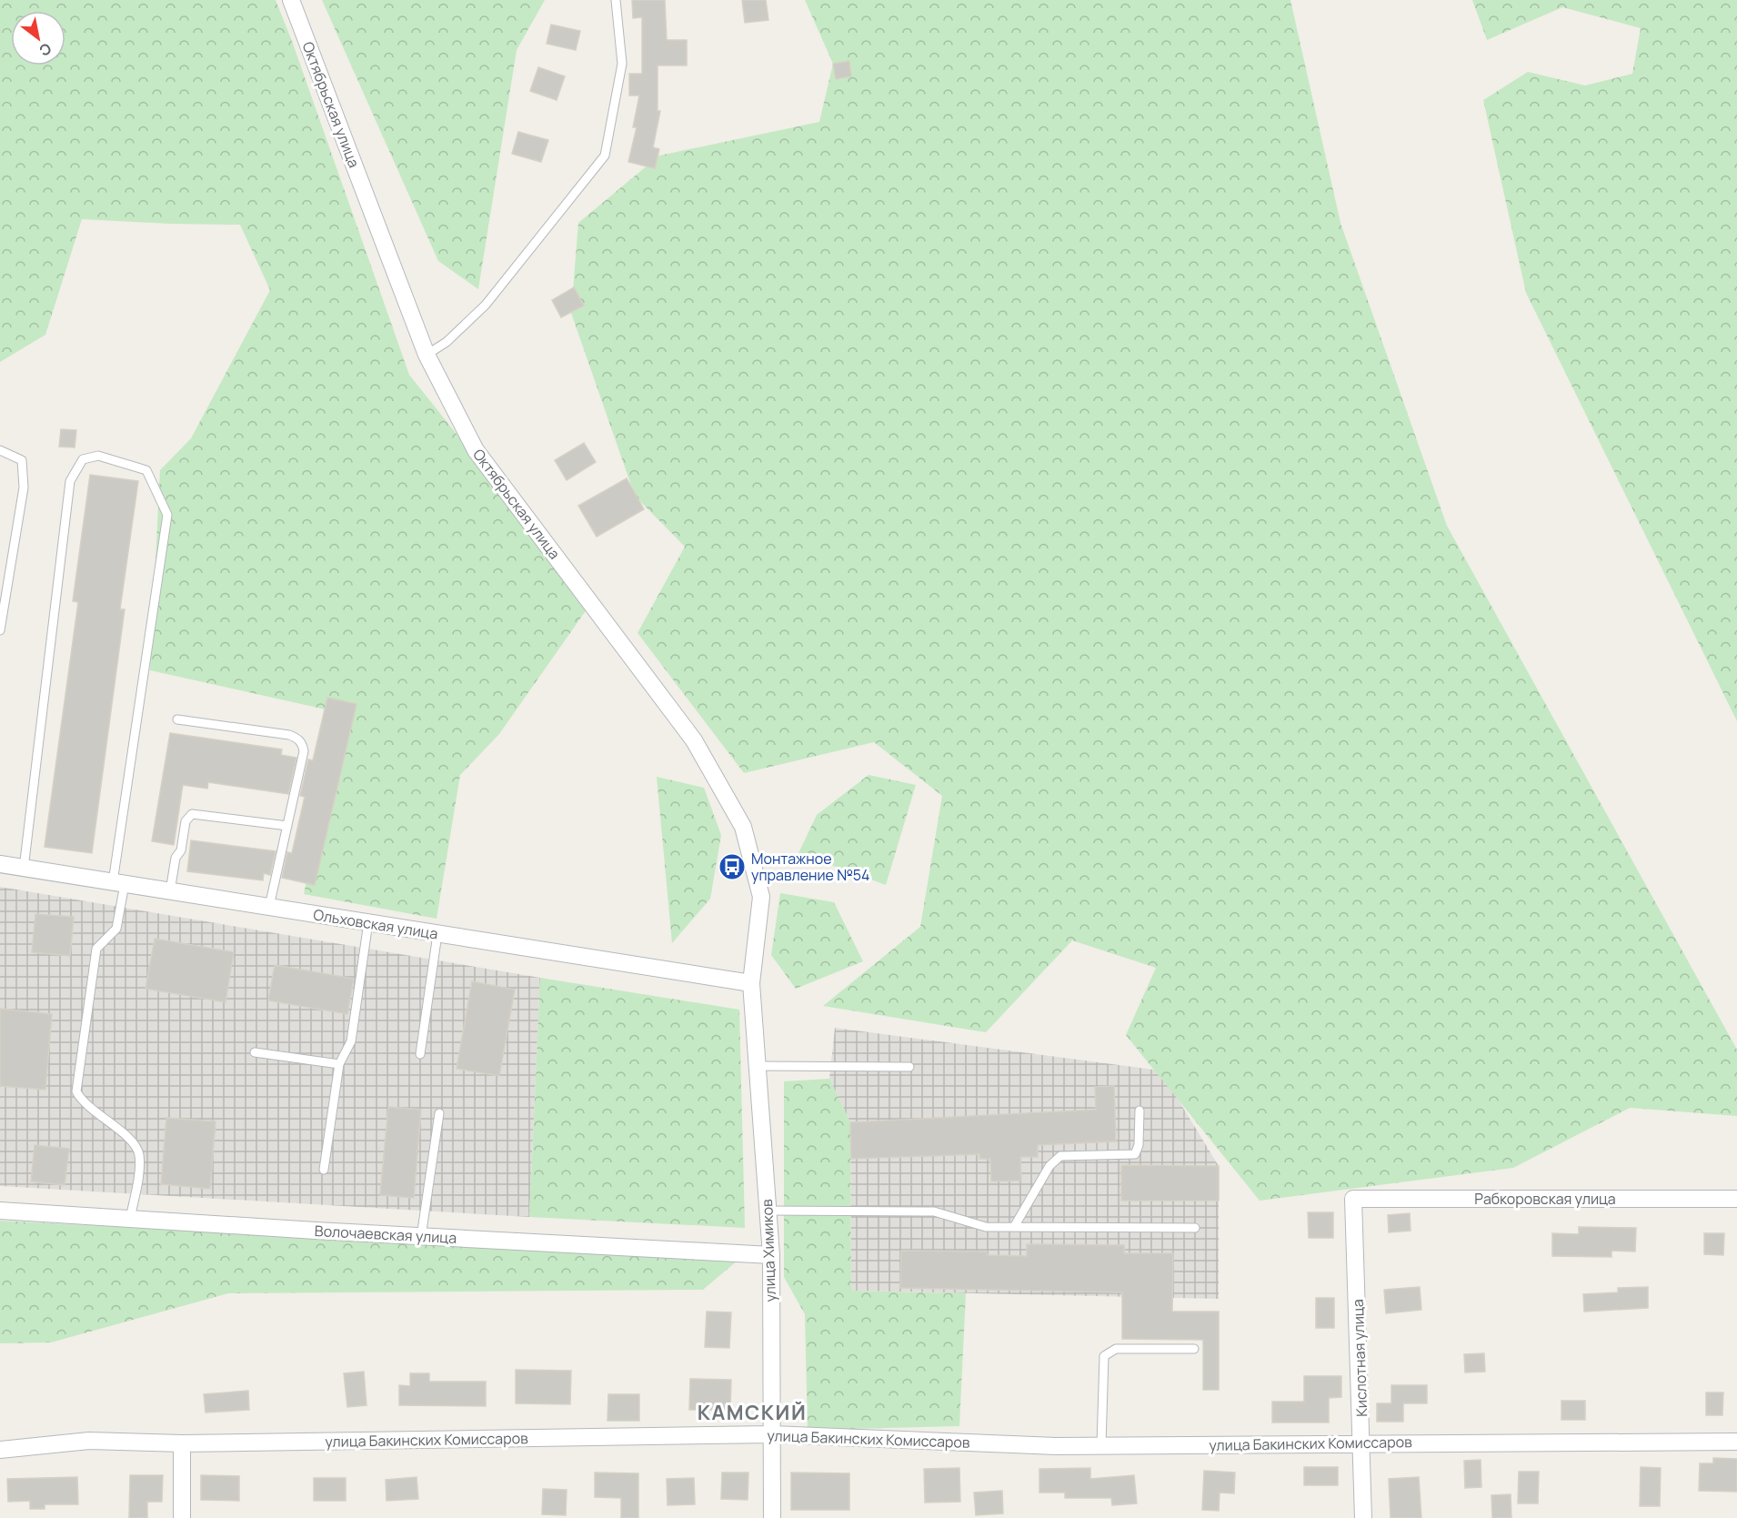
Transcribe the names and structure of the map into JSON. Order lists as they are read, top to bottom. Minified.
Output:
{"streets":{"street":["Октябрьская улица","Ольховская улица","Рабкоровская улица","Волочаевская улица","улица Химиков","Кислотная улица","улица Бакинских Комиссаров"]},"crossings":[["Октябрьская улица","Ольховская улица"],["Октябрьская улица","улица Химиков"],["Ольховская улица","улица Химиков"],["Рабкоровская улица","Кислотная улица"],["Волочаевская улица","улица Химиков"],["улица Химиков","улица Бакинских Комиссаров"],["Кислотная улица","улица Бакинских Комиссаров"]],"districts":["КАМСКИЙ"],"places":{"bus stop":["Монтажное управление №54"]},"north":"bottom right"}
